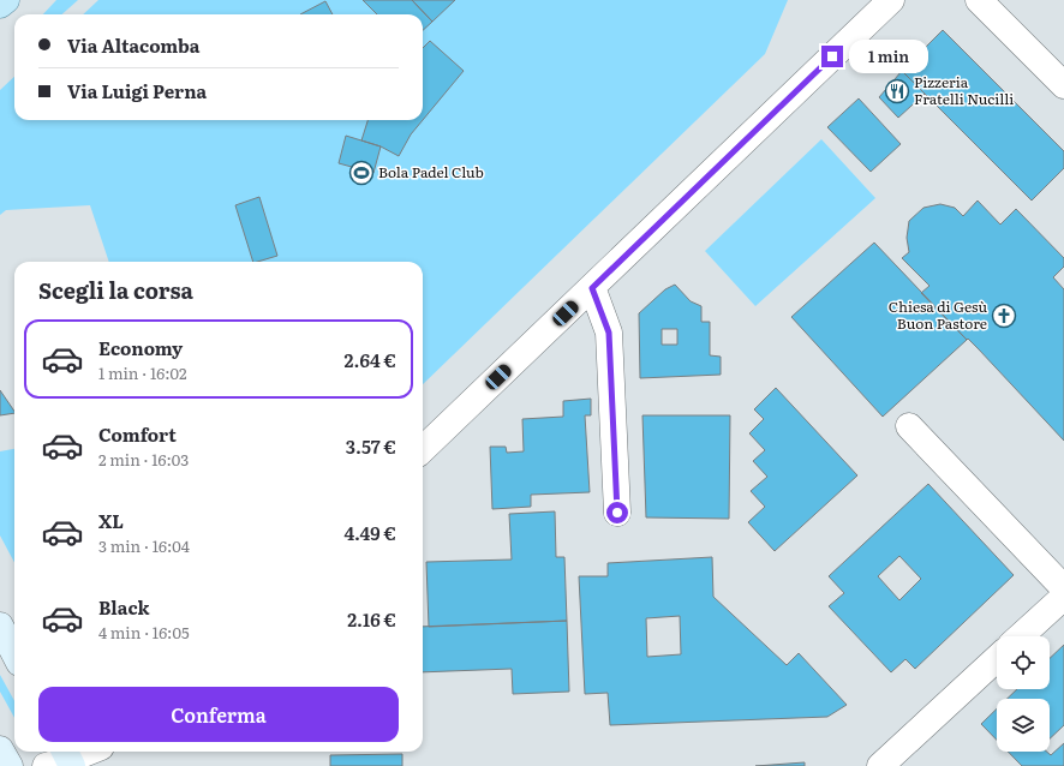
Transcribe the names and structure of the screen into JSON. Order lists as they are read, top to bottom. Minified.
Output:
{"places":{"restaurant":["Pizzeria Fratelli Nucilli"],"sports":["Bola Padel Club"],"church":["Chiesa di Gesù Buon Pastore"]},"page":{"banner":["Via Altacomba","Via Luigi Perna"],"bubble":"1 min","heading":"Scegli la corsa","list":[{"name":"Economy","note":"1 min · 16:02","value":"2.64 €"},{"name":"Comfort","note":"2 min · 16:03","value":"3.57 €"},{"name":"XL","note":"3 min · 16:04","value":"4.49 €"},{"name":"Black","note":"4 min · 16:05","value":"2.16 €"}],"buttons":"Conferma"}}
